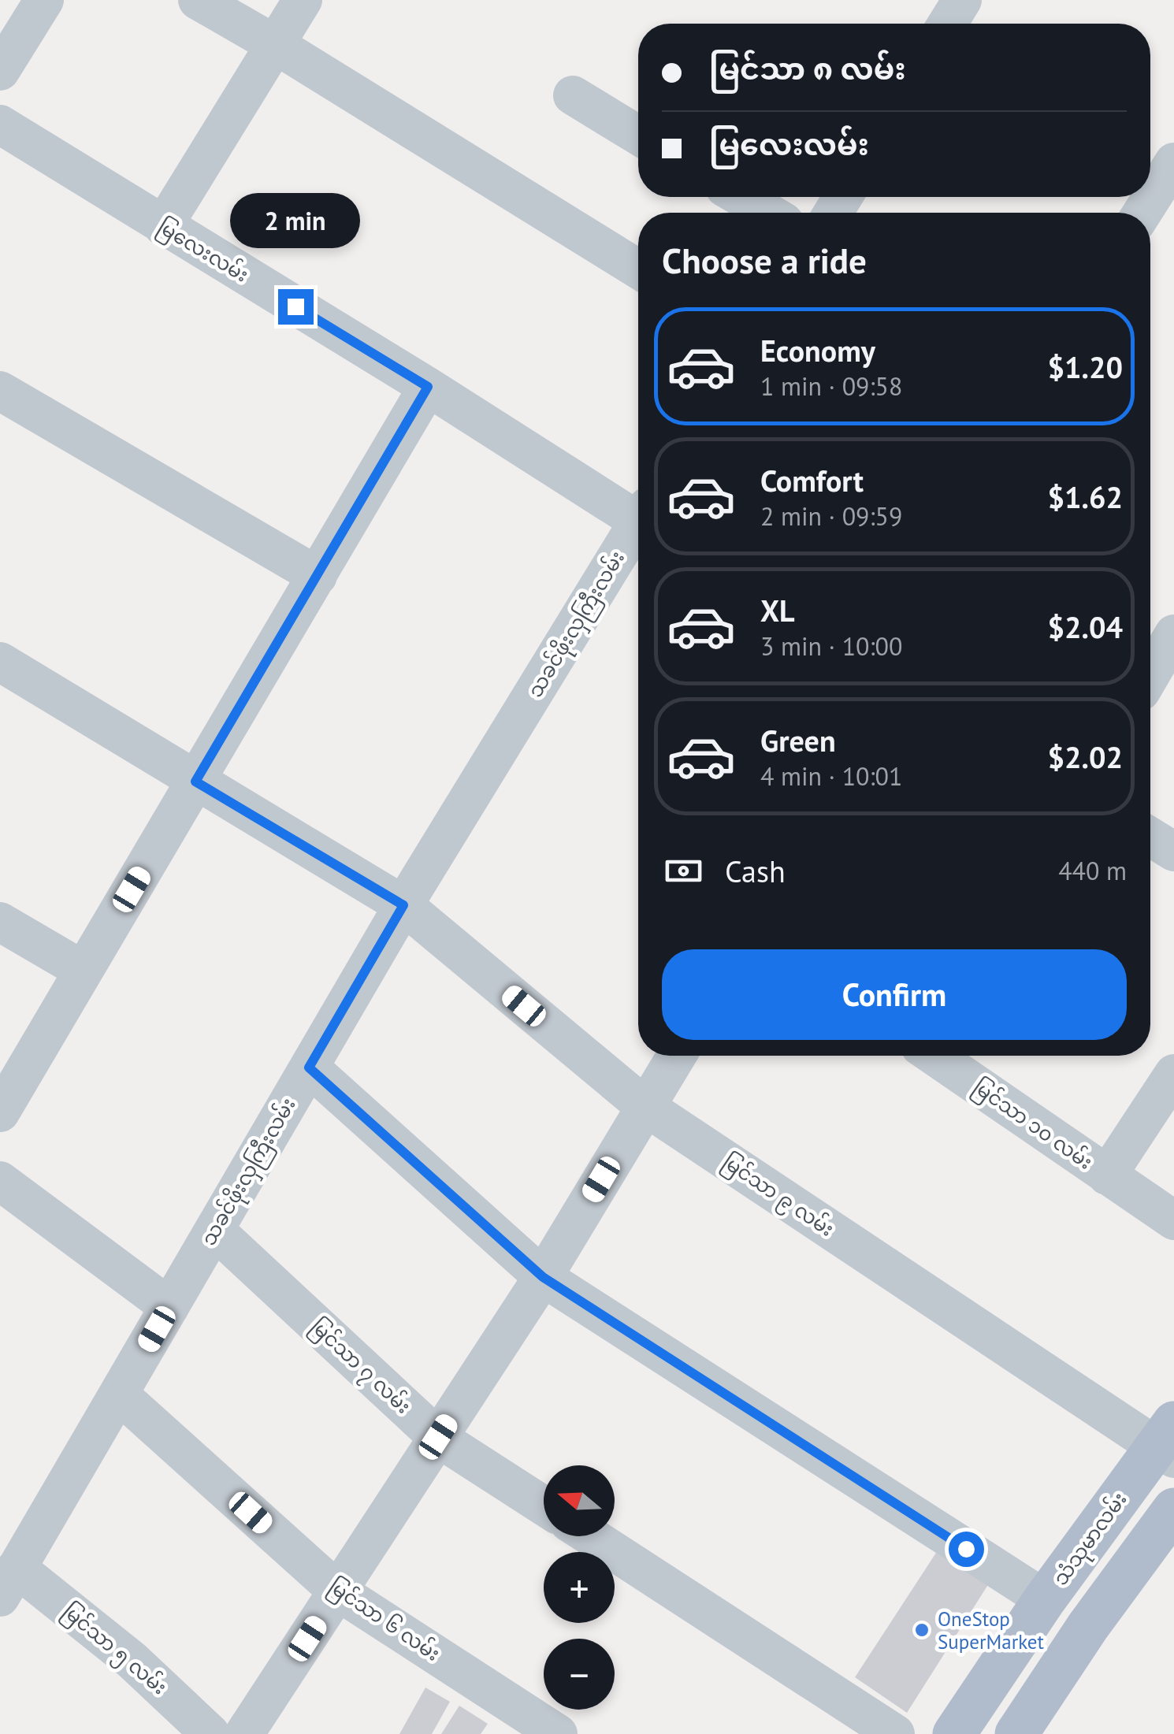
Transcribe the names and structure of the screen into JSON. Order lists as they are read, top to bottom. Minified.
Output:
{"streets":{"main road":["သံသုမာလမ်း"],"street":["မြလေးလမ်း","သခင်ဖိုးလှကြီးလမ်း","မြင်သာ ၁၀ လမ်း","မြင်သာ ၉ လမ်း","မြင်သာ ၇ လမ်း","မြင်သာ ၆ လမ်း","မြင်သာ ၅ လမ်း"]},"crossings":[["သခင်ဖိုးလှကြီးလမ်း","မြင်သာ ၉ လမ်း"],["သခင်ဖိုးလှကြီးလမ်း","မြင်သာ ၇ လမ်း"],["သခင်ဖိုးလှကြီးလမ်း","မြင်သာ ၆ လမ်း"],["သခင်ဖိုးလှကြီးလမ်း","မြင်သာ ၅ လမ်း"],["မြင်သာ ၉ လမ်း","သံသုမာလမ်း"]],"places":["OneStop SuperMarket"],"north":"left","page":{"banner":["မြင်သာ ၈ လမ်း","မြလေးလမ်း"],"bubble":"2 min","heading":"Choose a ride","list":[{"name":"Economy","note":"1 min · 09:58","value":"$1.20"},{"name":"Comfort","note":"2 min · 09:59","value":"$1.62"},{"name":"XL","note":"3 min · 10:00","value":"$2.04"},{"name":"Green","note":"4 min · 10:01","value":"$2.02"}],"pay":["Cash","440 m"],"buttons":"Confirm","map_buttons":["+","−"]}}
